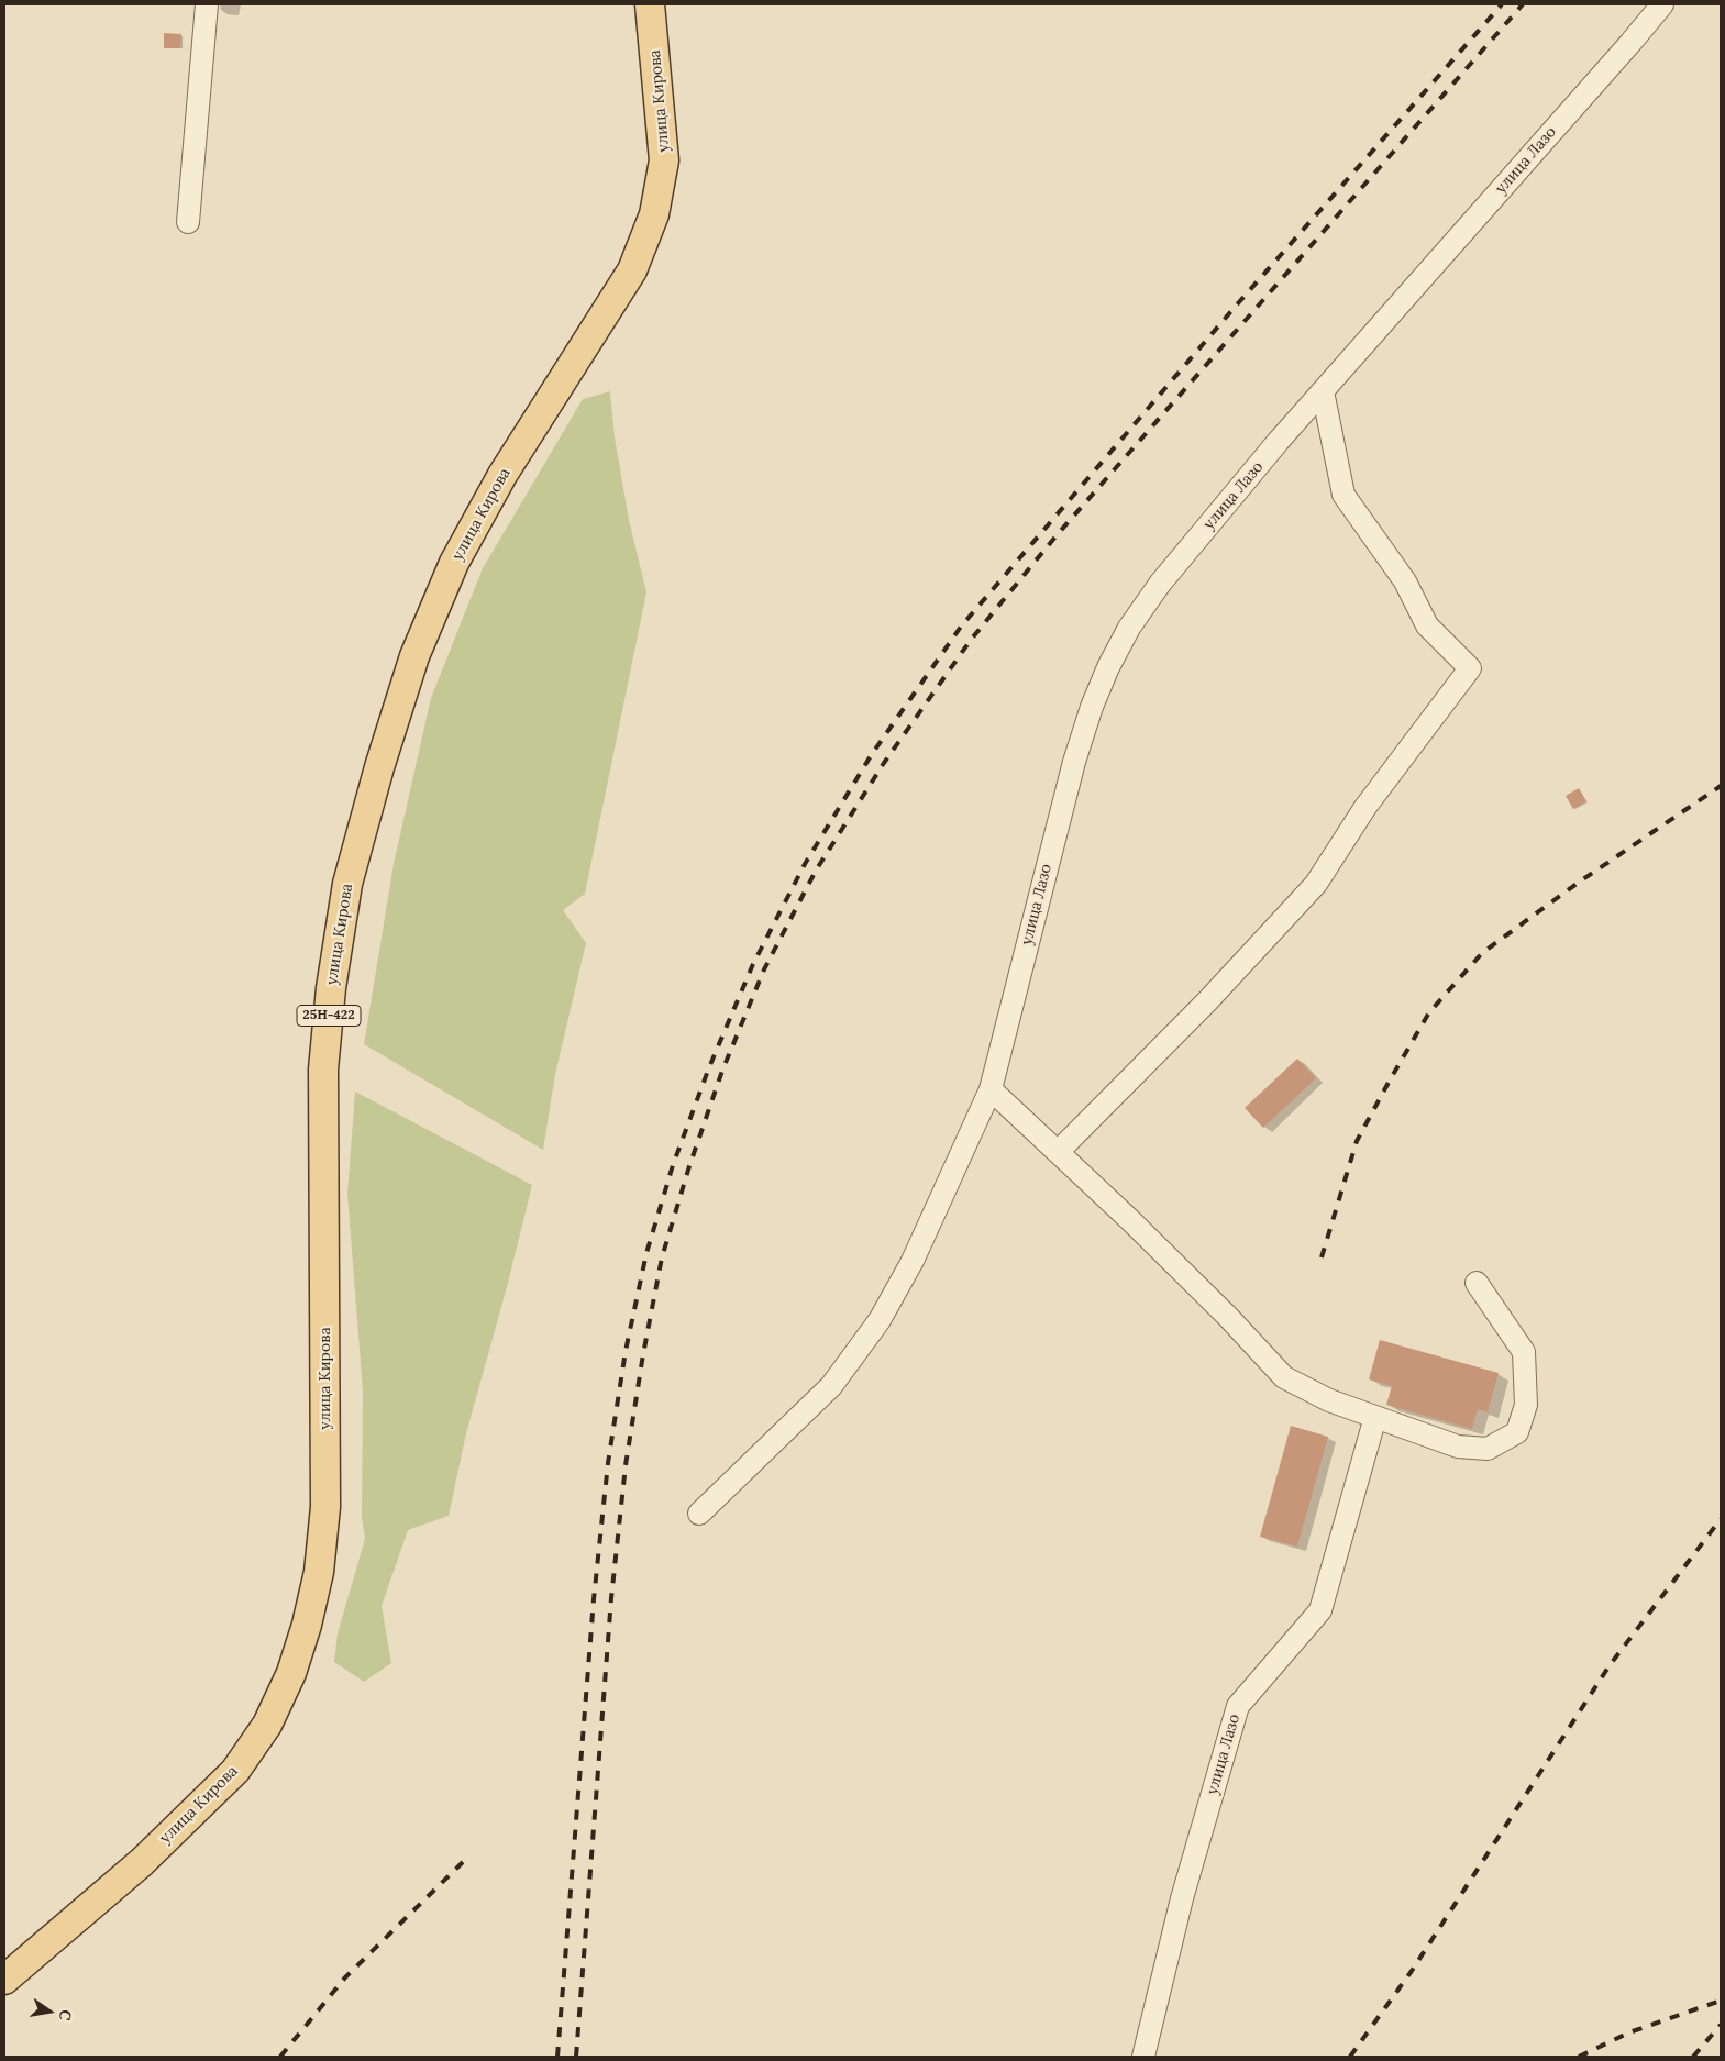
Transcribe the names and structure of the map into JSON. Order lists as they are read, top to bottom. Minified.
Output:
{"streets":{"main road":["улица Кирова","25Н-422"],"street":["улица Лазо"]},"north":"right"}
